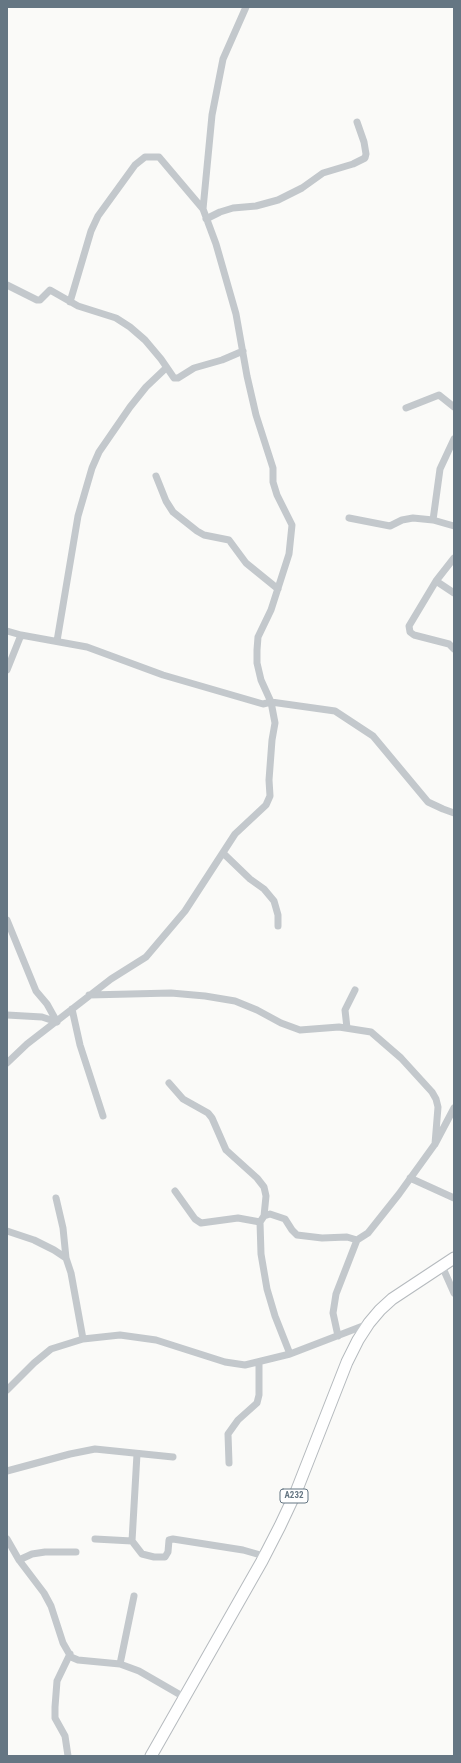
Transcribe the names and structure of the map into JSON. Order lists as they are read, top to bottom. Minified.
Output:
{"streets":{"main road":["A232"]}}
